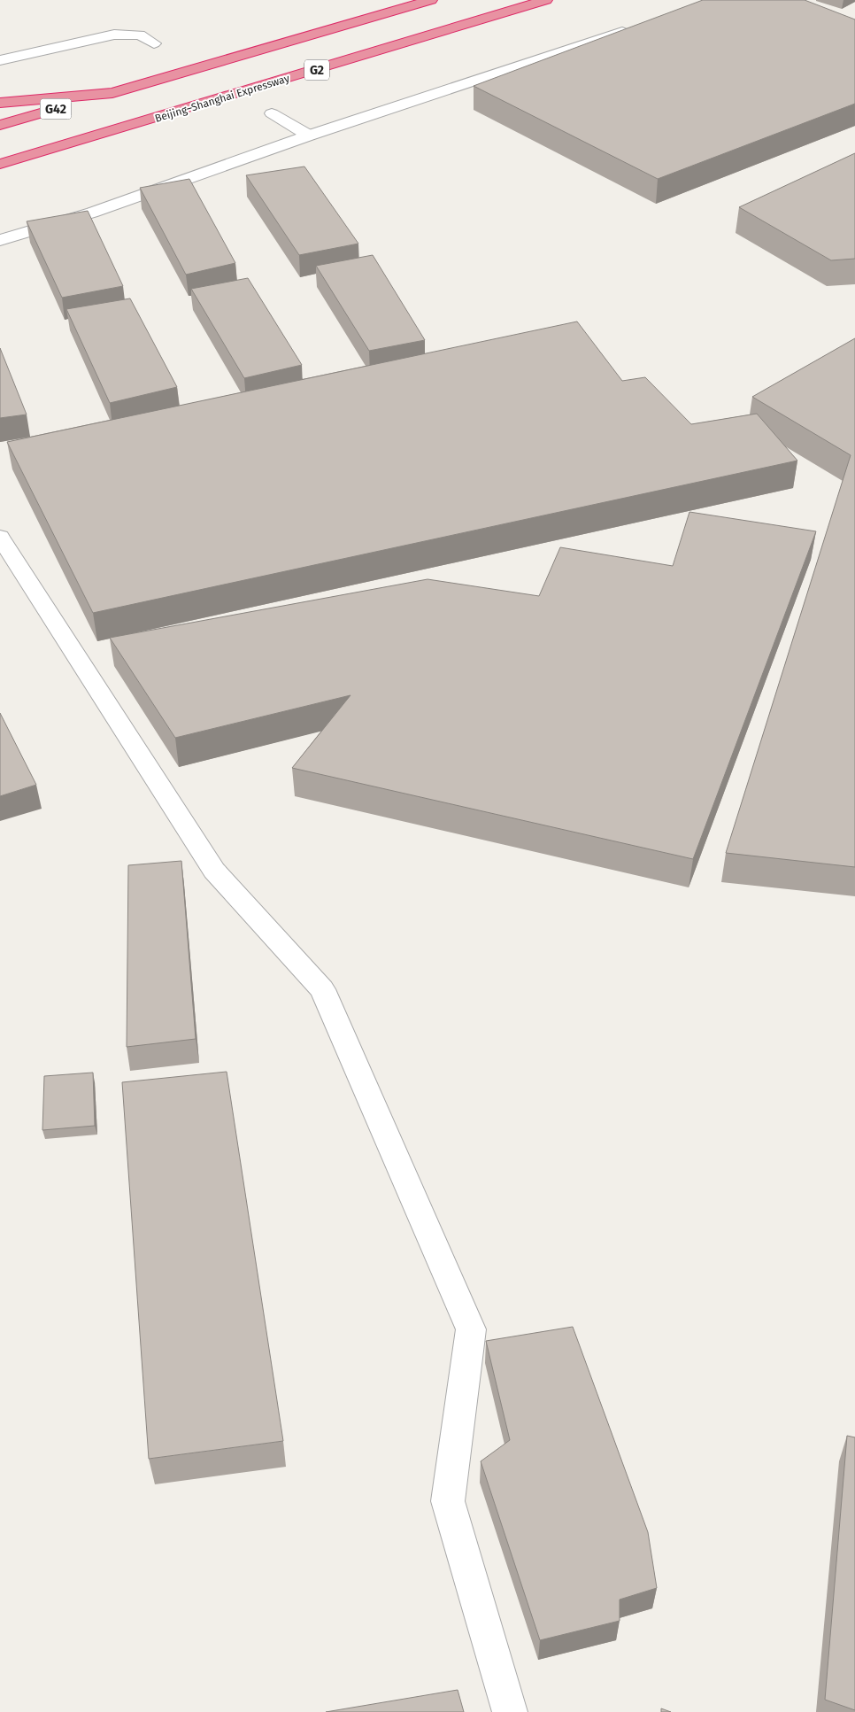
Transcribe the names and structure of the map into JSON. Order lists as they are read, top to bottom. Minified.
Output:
{"streets":{"highway":["G2","Beijing–Shanghai Expressway","G42"]}}
